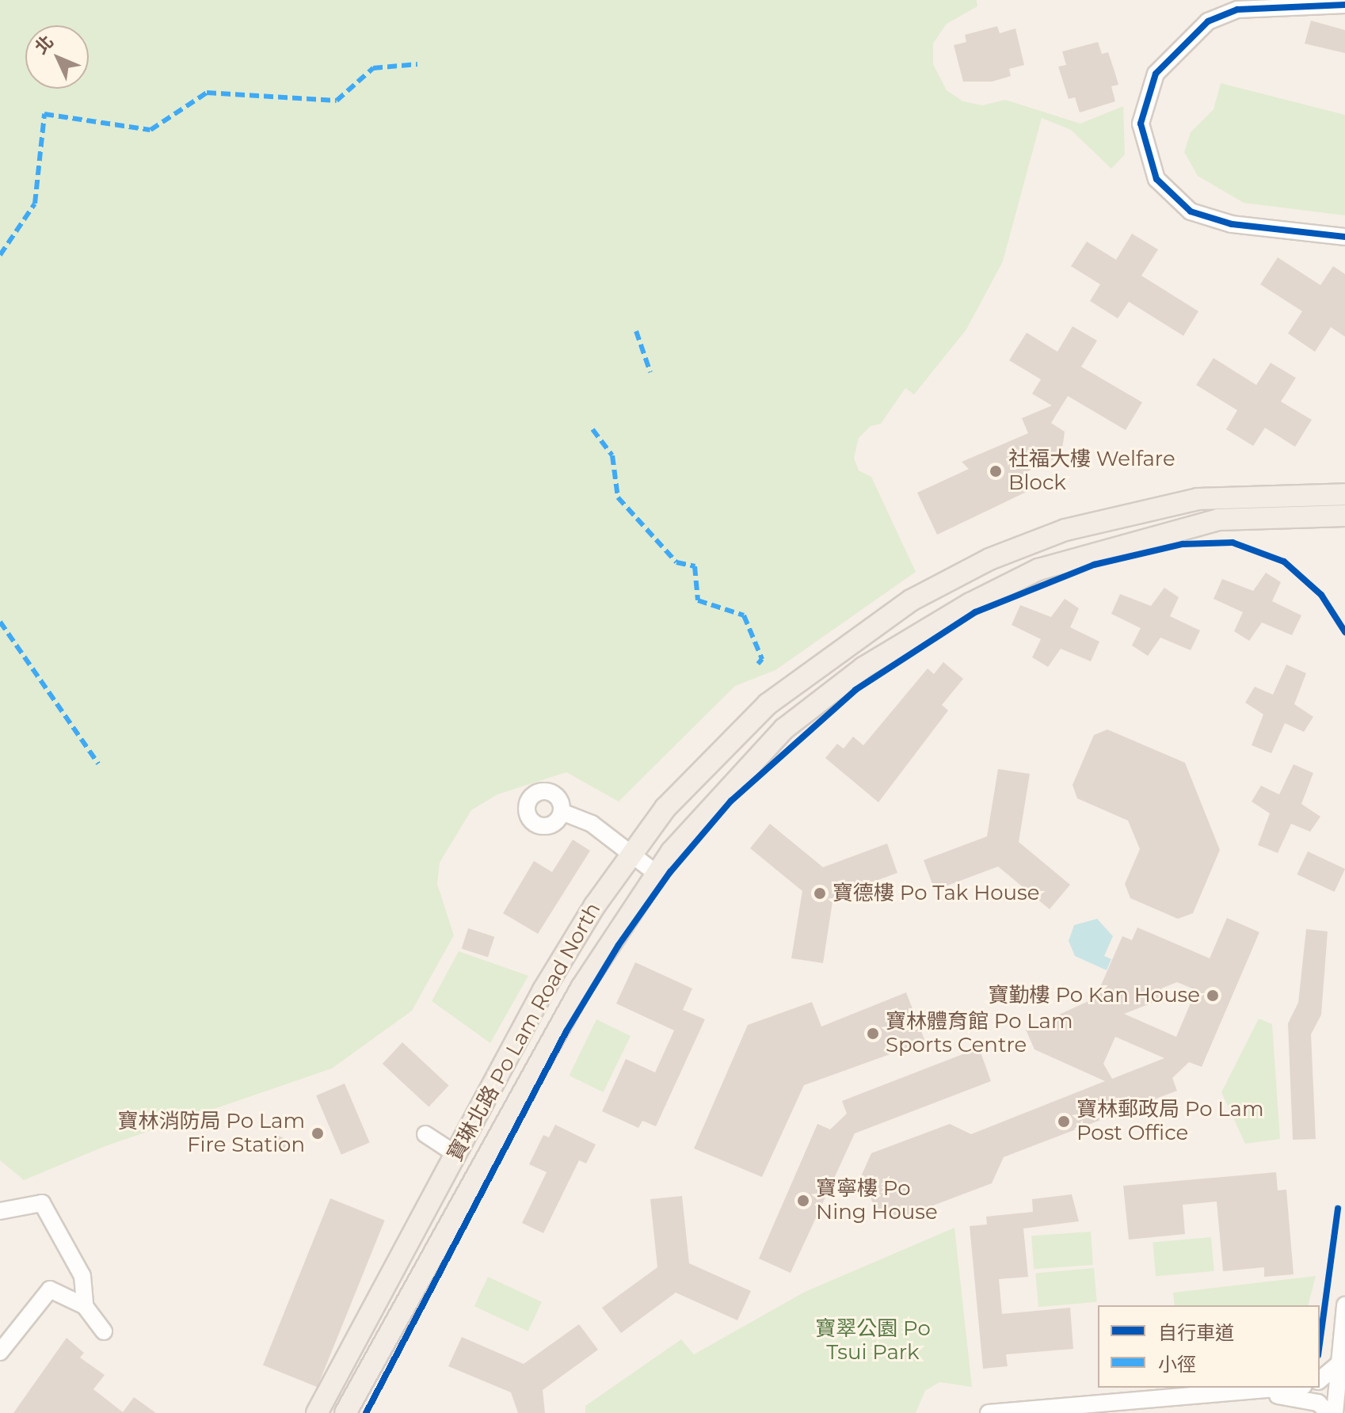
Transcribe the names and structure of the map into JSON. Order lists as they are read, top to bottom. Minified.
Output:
{"streets":{"main road":["寶琳北路 Po Lam Road North"]},"parks":["寶翠公園 Po Tsui Park"],"places":["社福大樓 Welfare Block","寶德樓 Po Tak House","寶勤樓 Po Kan House","寶林體育館 Po Lam Sports Centre","寶林郵政局 Po Lam Post Office","寶林消防局 Po Lam Fire Station","寶寧樓 Po Ning House"],"legend":["自行車道","小徑"],"north":"top left"}
